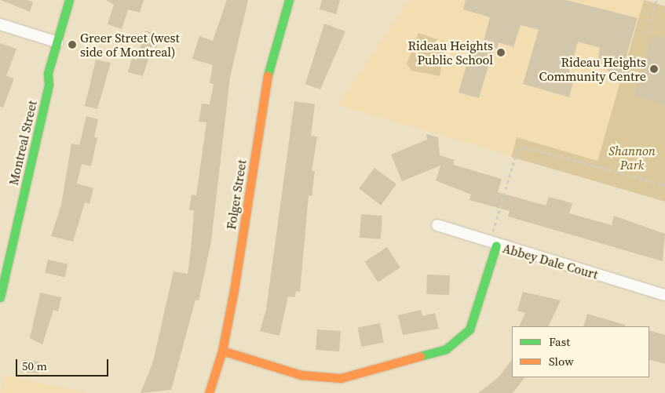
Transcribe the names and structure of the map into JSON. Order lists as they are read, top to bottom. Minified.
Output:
{"streets":{"street":["Montreal Street","Folger Street","Abbey Dale Court"]},"parks":["Shannon Park"],"places":["Greer Street (west side of Montreal)","Rideau Heights Public School","Rideau Heights Community Centre"],"legend":["Fast","Slow"],"scale_bar":"50 m"}
